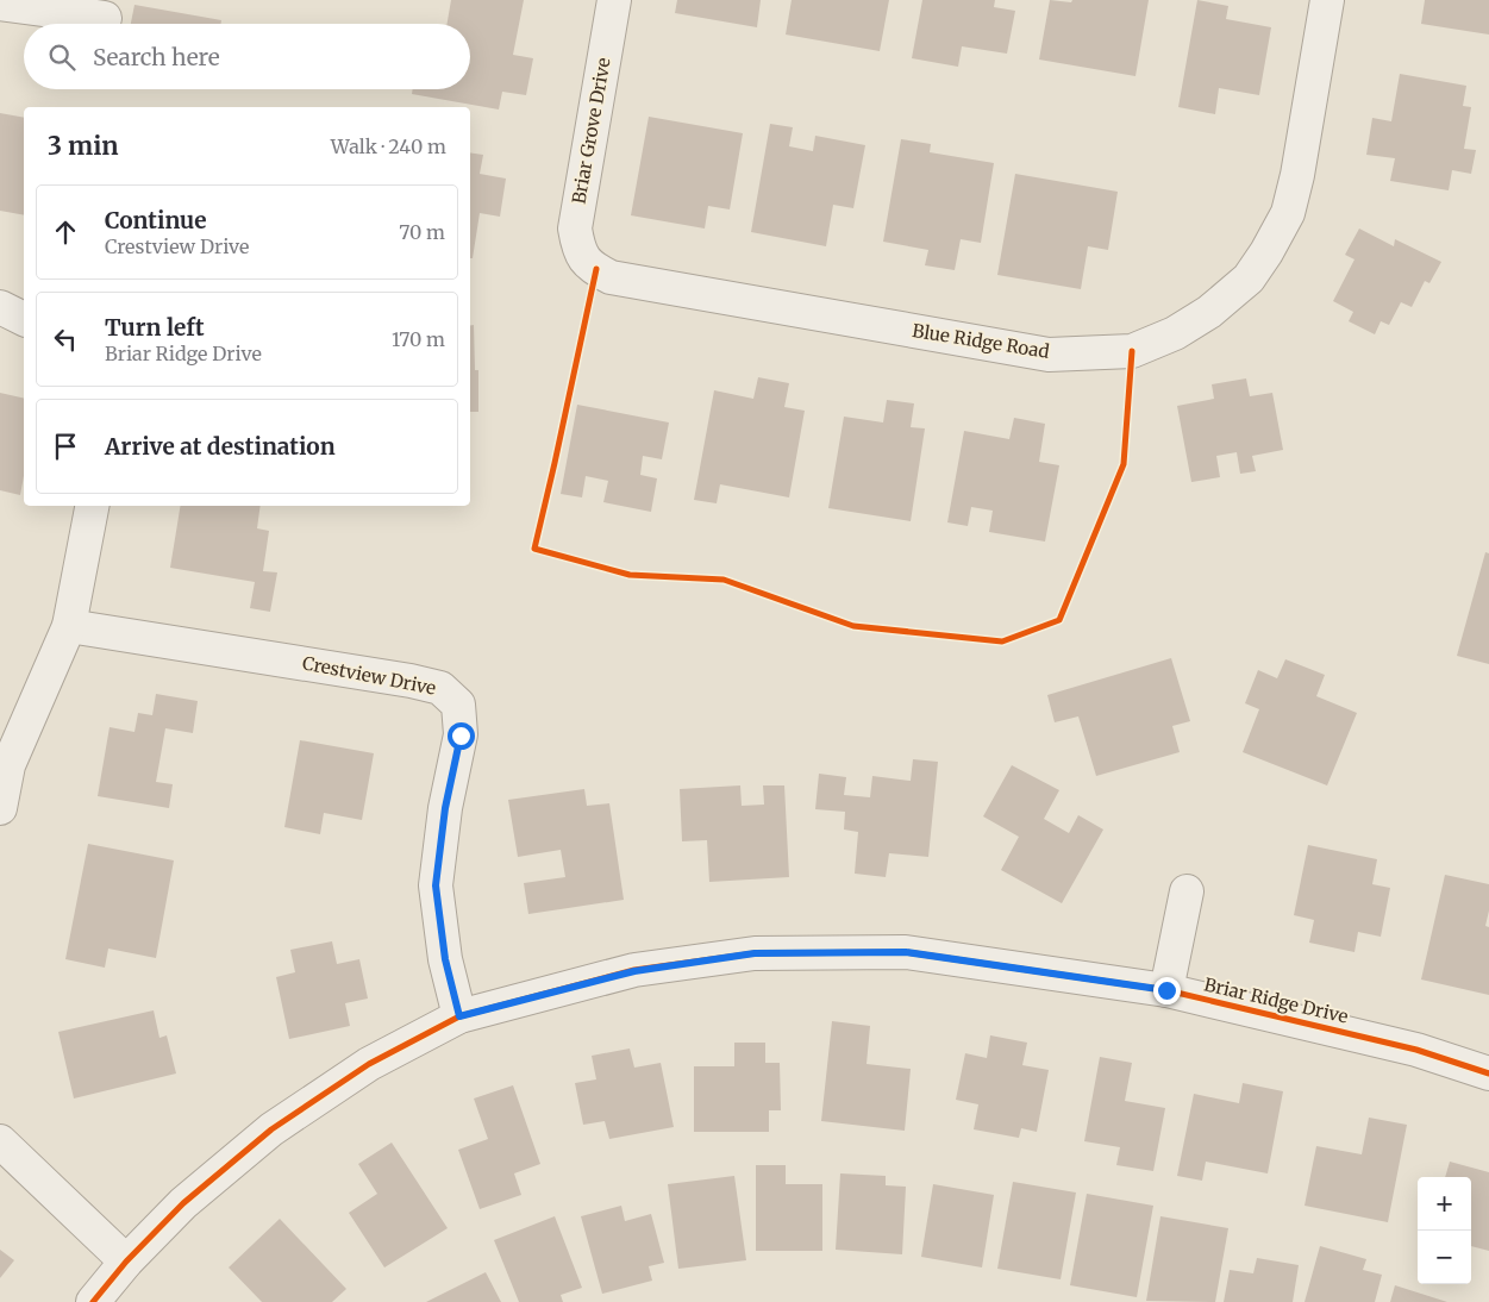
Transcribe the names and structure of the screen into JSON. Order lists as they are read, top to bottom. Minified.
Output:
{"streets":{"street":["Briar Grove Drive","Blue Ridge Road","Crestview Drive","Briar Ridge Drive"]},"crossings":[["Briar Grove Drive","Blue Ridge Road"],["Crestview Drive","Briar Ridge Drive"]],"page":{"search":"Search here","heading":["3 min","Walk · 240 m"],"list":[["Continue","Crestview Drive","70 m"],["Turn left","Briar Ridge Drive","170 m"],"Arrive at destination"],"map_buttons":["+","−"]}}
